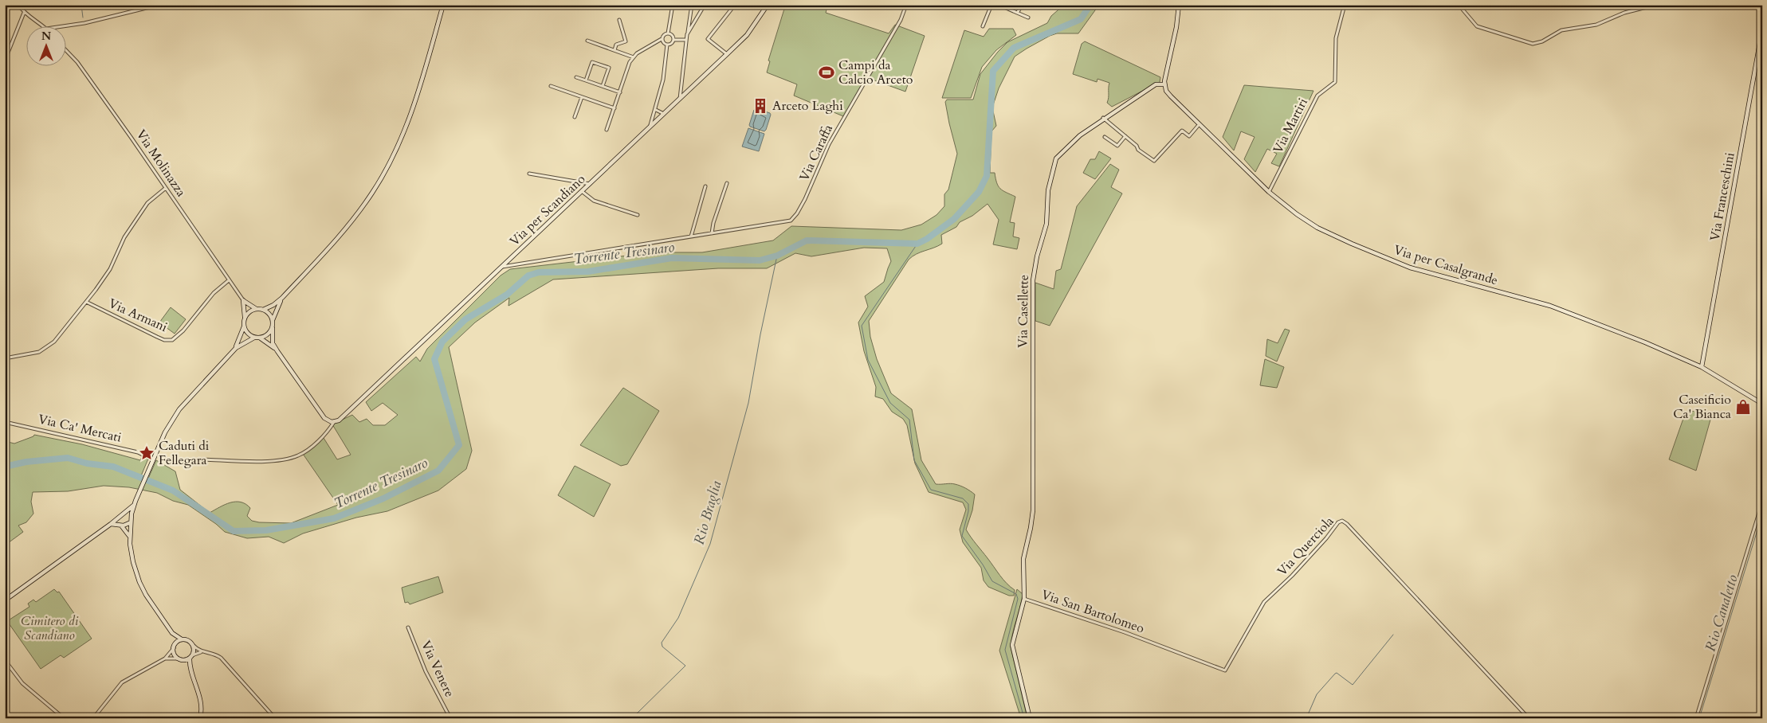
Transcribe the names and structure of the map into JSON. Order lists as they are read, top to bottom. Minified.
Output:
{"streets":{"street":["Via Martiri","Via Caraffa","Via Molinazza","Via Franceschini","Via per Scandiano","Via per Casalgrande","Via Casellette","Via Armani","Via Ca' Mercati","Via Querciola","Via San Bartolomeo","Via Venere"]},"crossings":[["Via Martiri","Via per Casalgrande"],["Via Caraffa","Via per Scandiano"],["Via Molinazza","Via Armani"],["Via Franceschini","Via per Casalgrande"],["Via per Casalgrande","Via Casellette"],["Via Casellette","Via San Bartolomeo"],["Via Querciola","Via San Bartolomeo"]],"water":["Torrente Tresinaro","Rio Braglia","Rio Canaletto"],"parks":["Cimitero di Scandiano"],"places":{"sports":["Campi da Calcio Arceto"],"building":["Arceto Laghi"],"shop":["Caseificio Ca' Bianca"],"place":["Caduti di Fellegara"]},"north":"top"}
